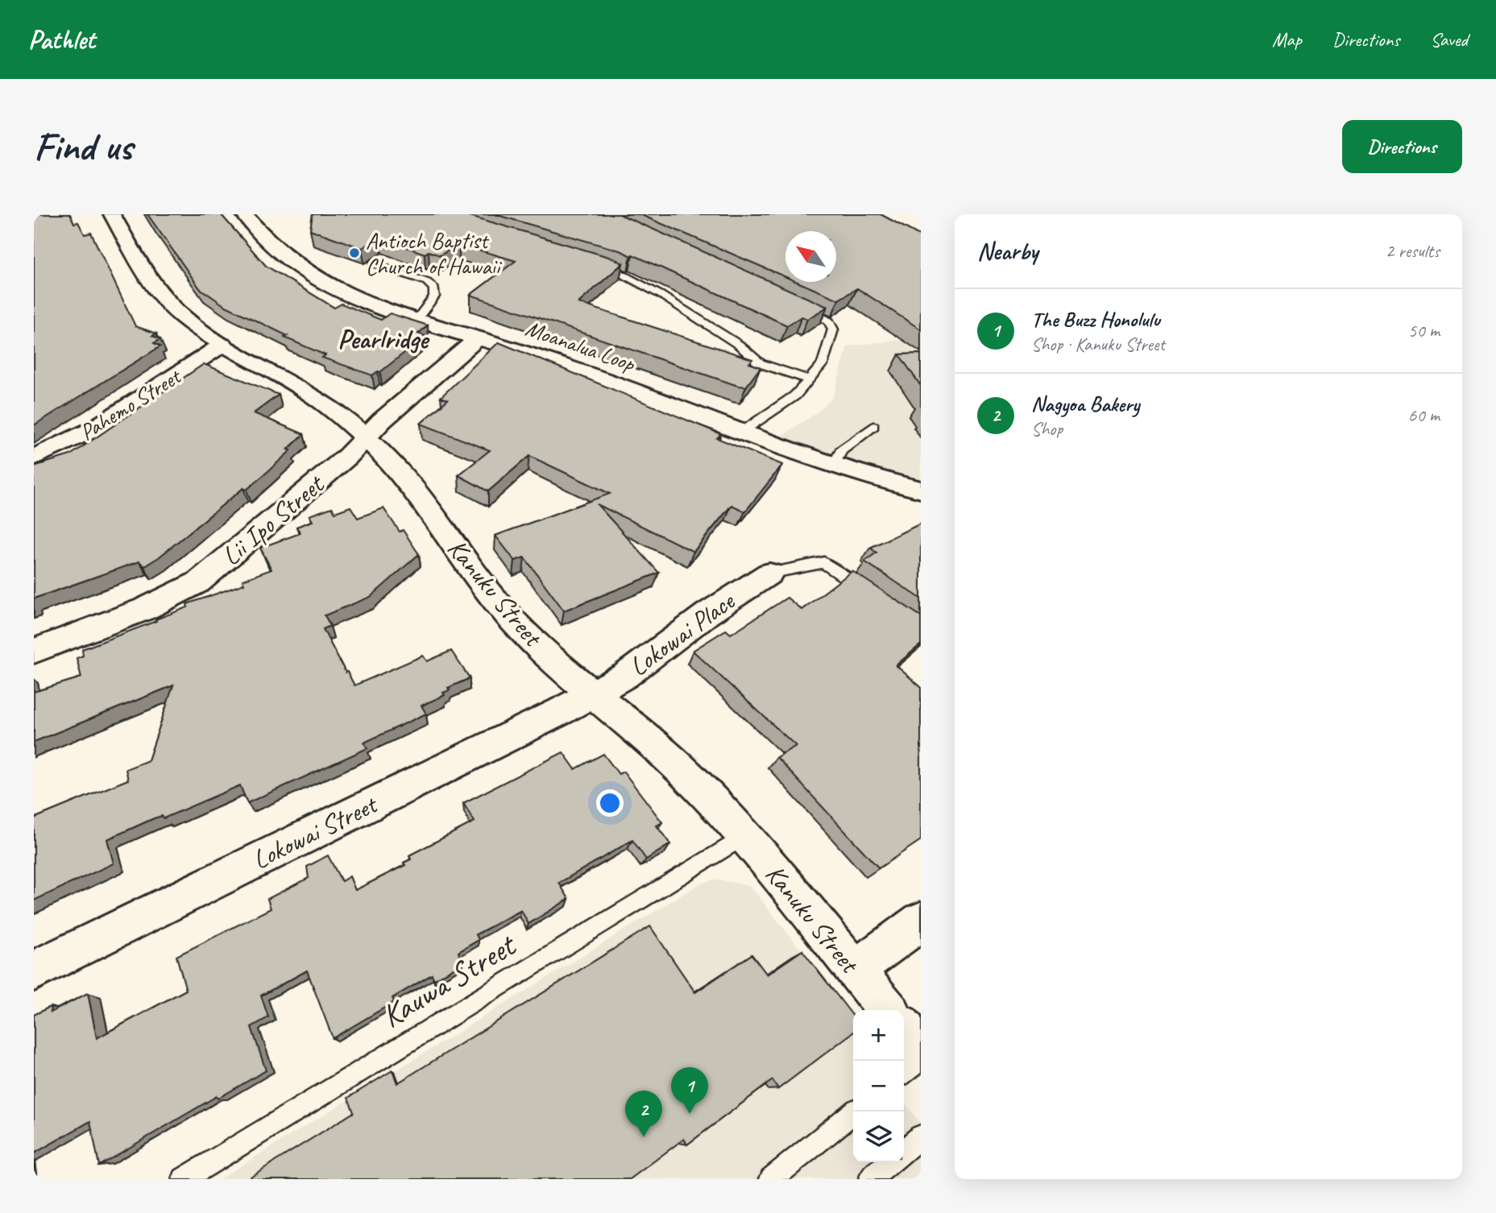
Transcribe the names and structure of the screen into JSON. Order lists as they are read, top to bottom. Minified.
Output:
{"streets":{"street":["Moanalua Loop","Pahemo Street","Lii Ipo Street","Kanuku Street","Lokowai Place","Lokowai Street"],"lane":["Kauwa Street"]},"crossings":[["Moanalua Loop","Lii Ipo Street"],["Pahemo Street","Kanuku Street"],["Lii Ipo Street","Kanuku Street"],["Kanuku Street","Lokowai Place"],["Kanuku Street","Lokowai Street"],["Kanuku Street","Kauwa Street"],["Lokowai Place","Lokowai Street"]],"districts":["Pearlridge"],"places":["Antioch Baptist Church of Hawaii"],"north":"top left","page":{"header":"Pathlet","nav":["Map","Directions","Saved"],"buttons":"Directions","title":"Find us","heading":["Nearby","2 results"],"list":[{"mark":"1","name":"The Buzz Honolulu","note":"Shop · Kanuku Street","value":"50 m"},{"mark":"2","name":"Nagyoa Bakery","note":"Shop","value":"60 m"}],"map_buttons":["+","−"],"pins":["1","2"]}}
